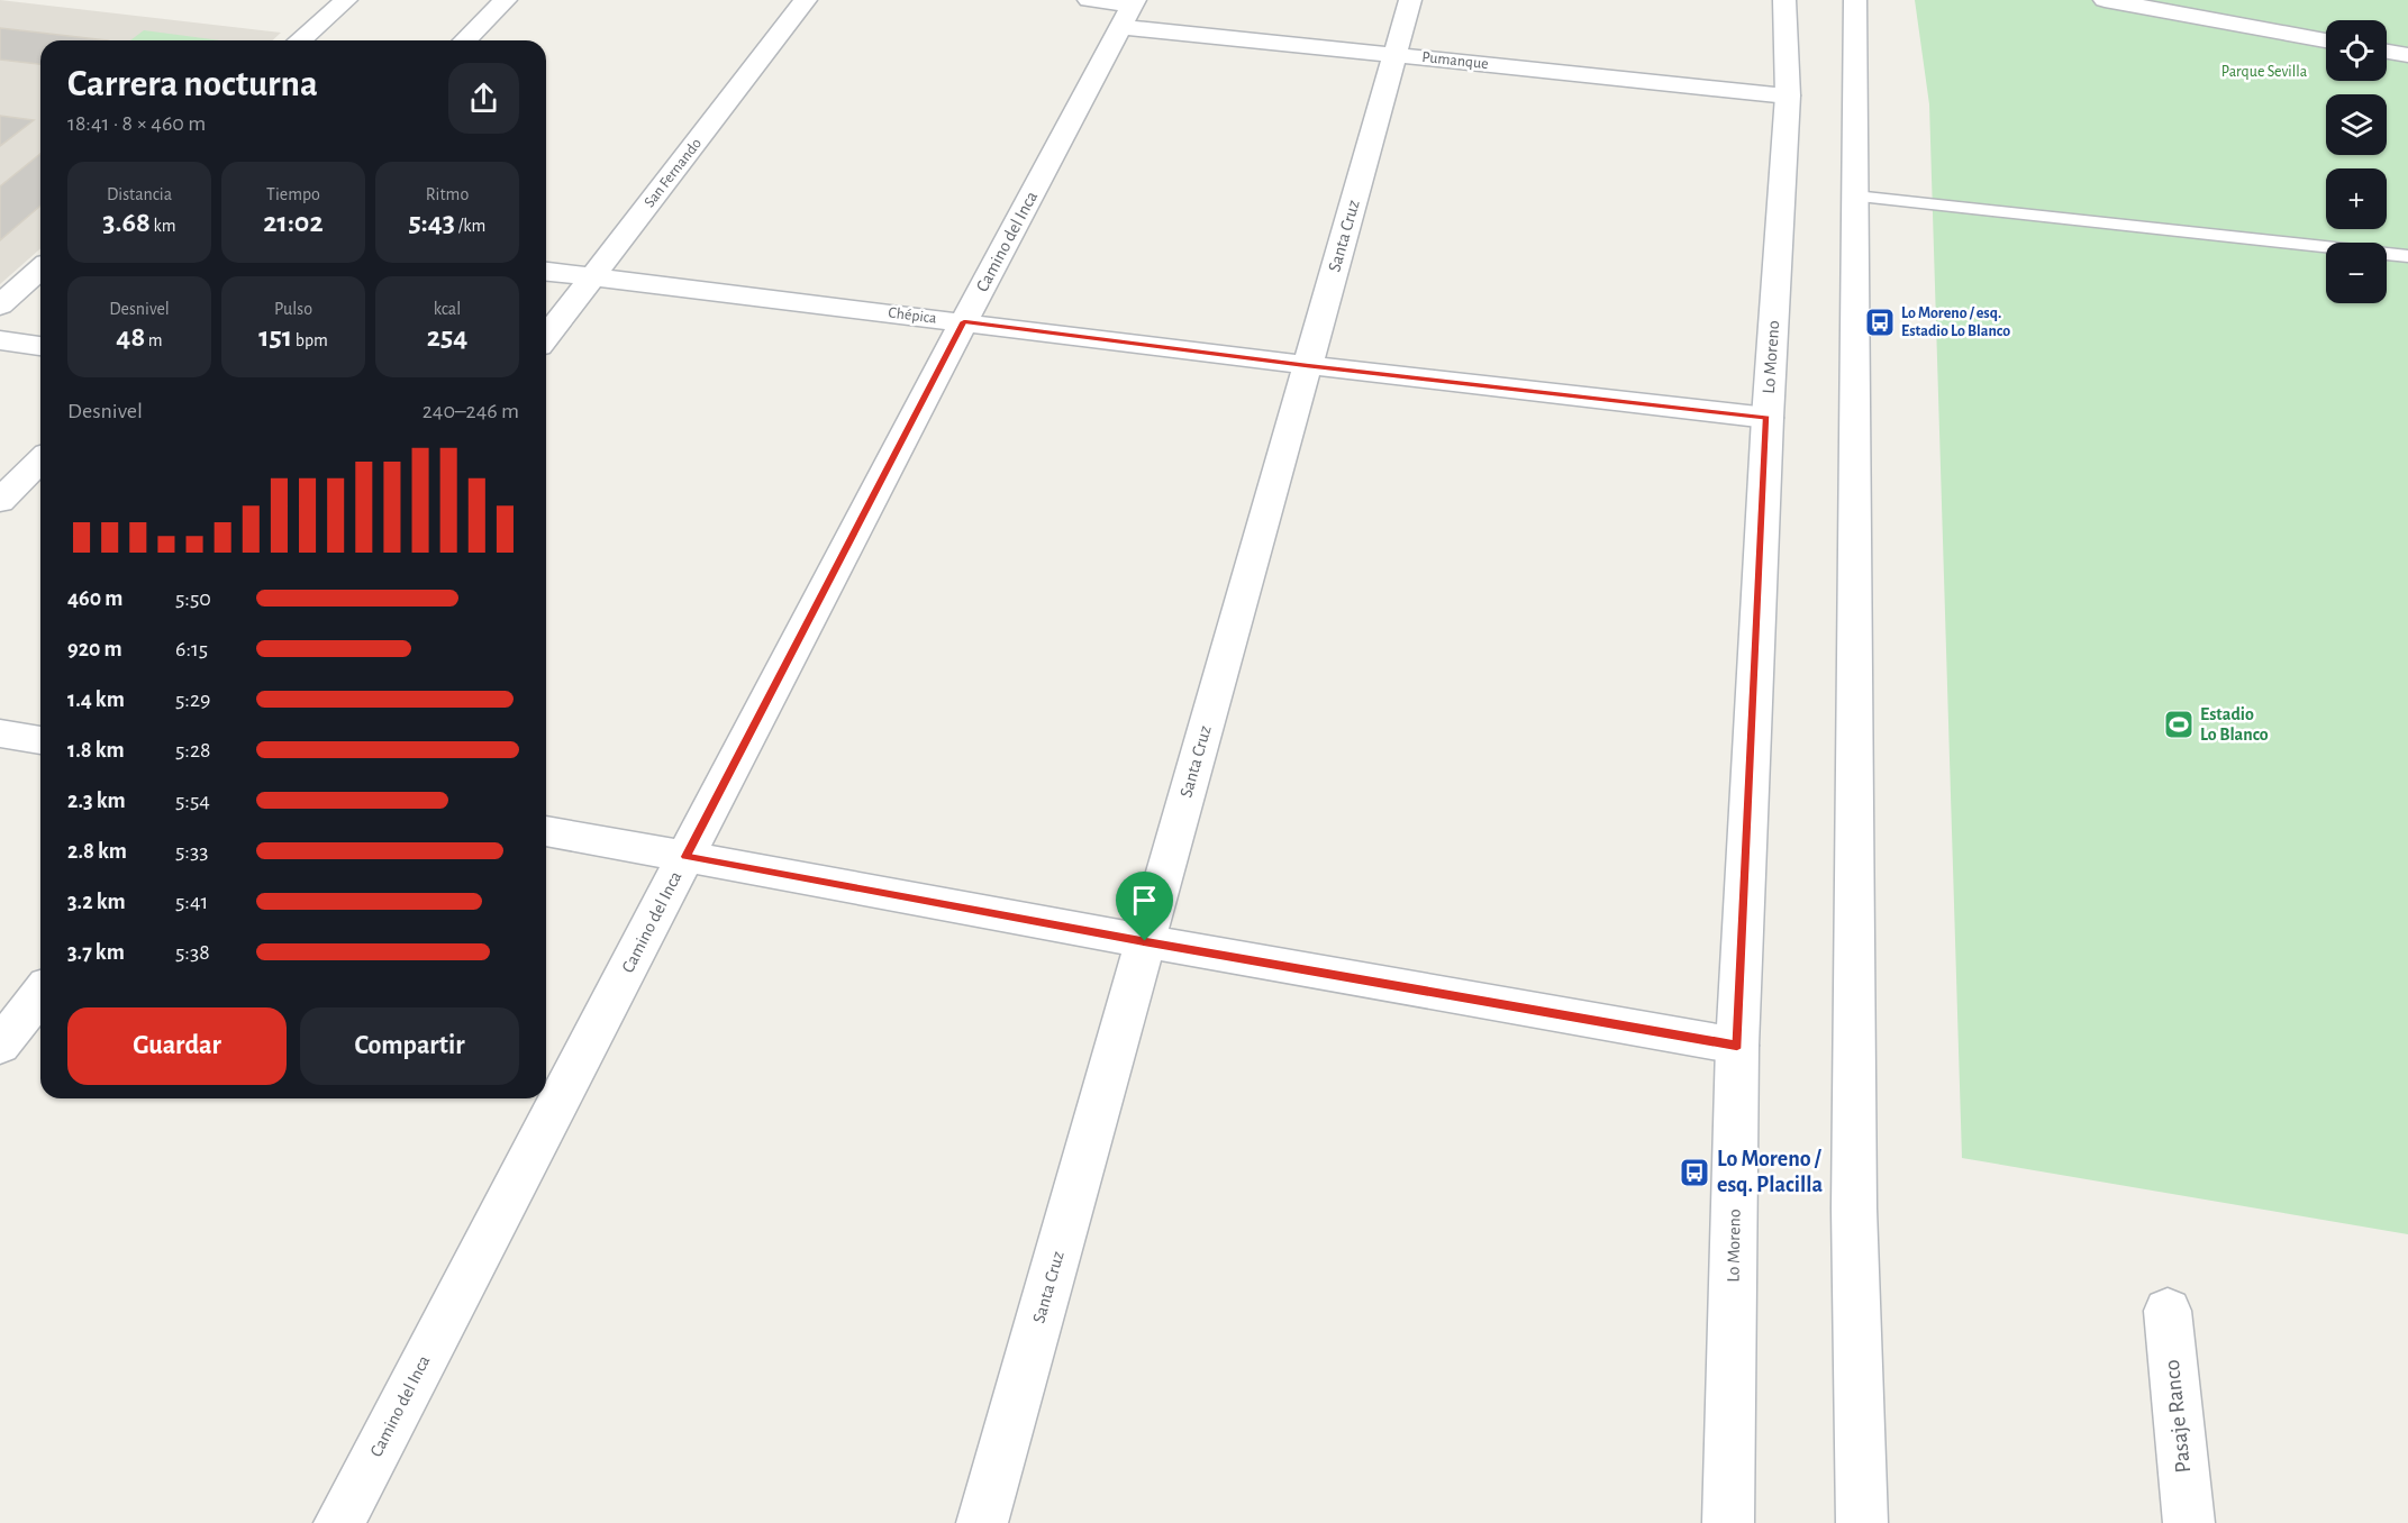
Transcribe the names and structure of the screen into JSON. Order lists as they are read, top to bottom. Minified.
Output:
{"streets":{"street":["Pumanque","San Fernando","Santa Cruz","Camino del Inca","Chépica","Lo Moreno","Pasaje Ranco"]},"crossings":[["Pumanque","Santa Cruz"],["Pumanque","Camino del Inca"],["Pumanque","Lo Moreno"],["San Fernando","Chépica"],["Santa Cruz","Chépica"],["Camino del Inca","Chépica"],["Chépica","Lo Moreno"]],"parks":["Parque Sevilla"],"places":{"bus stop":["Lo Moreno / esq. Estadio Lo Blanco","Lo Moreno / esq. Placilla"],"sports":["Estadio Lo Blanco"]},"page":{"map_buttons":["+","−"],"heading":["Carrera nocturna","18:41 · 8 × 460 m"],"stats":[["Distancia","3.68 km"],["Tiempo","21:02"],["Ritmo","5:43 /km"],["Desnivel","48 m"],["Pulso","151 bpm"],["kcal","254"]],"chart":["Desnivel","240–246 m"],"list":[{"name":"460 m","note":"5:50"},{"name":"920 m","note":"6:15"},{"name":"1.4 km","note":"5:29"},{"name":"1.8 km","note":"5:28"},{"name":"2.3 km","note":"5:54"},{"name":"2.8 km","note":"5:33"},{"name":"3.2 km","note":"5:41"},{"name":"3.7 km","note":"5:38"}],"buttons":["Guardar","Compartir"]}}
